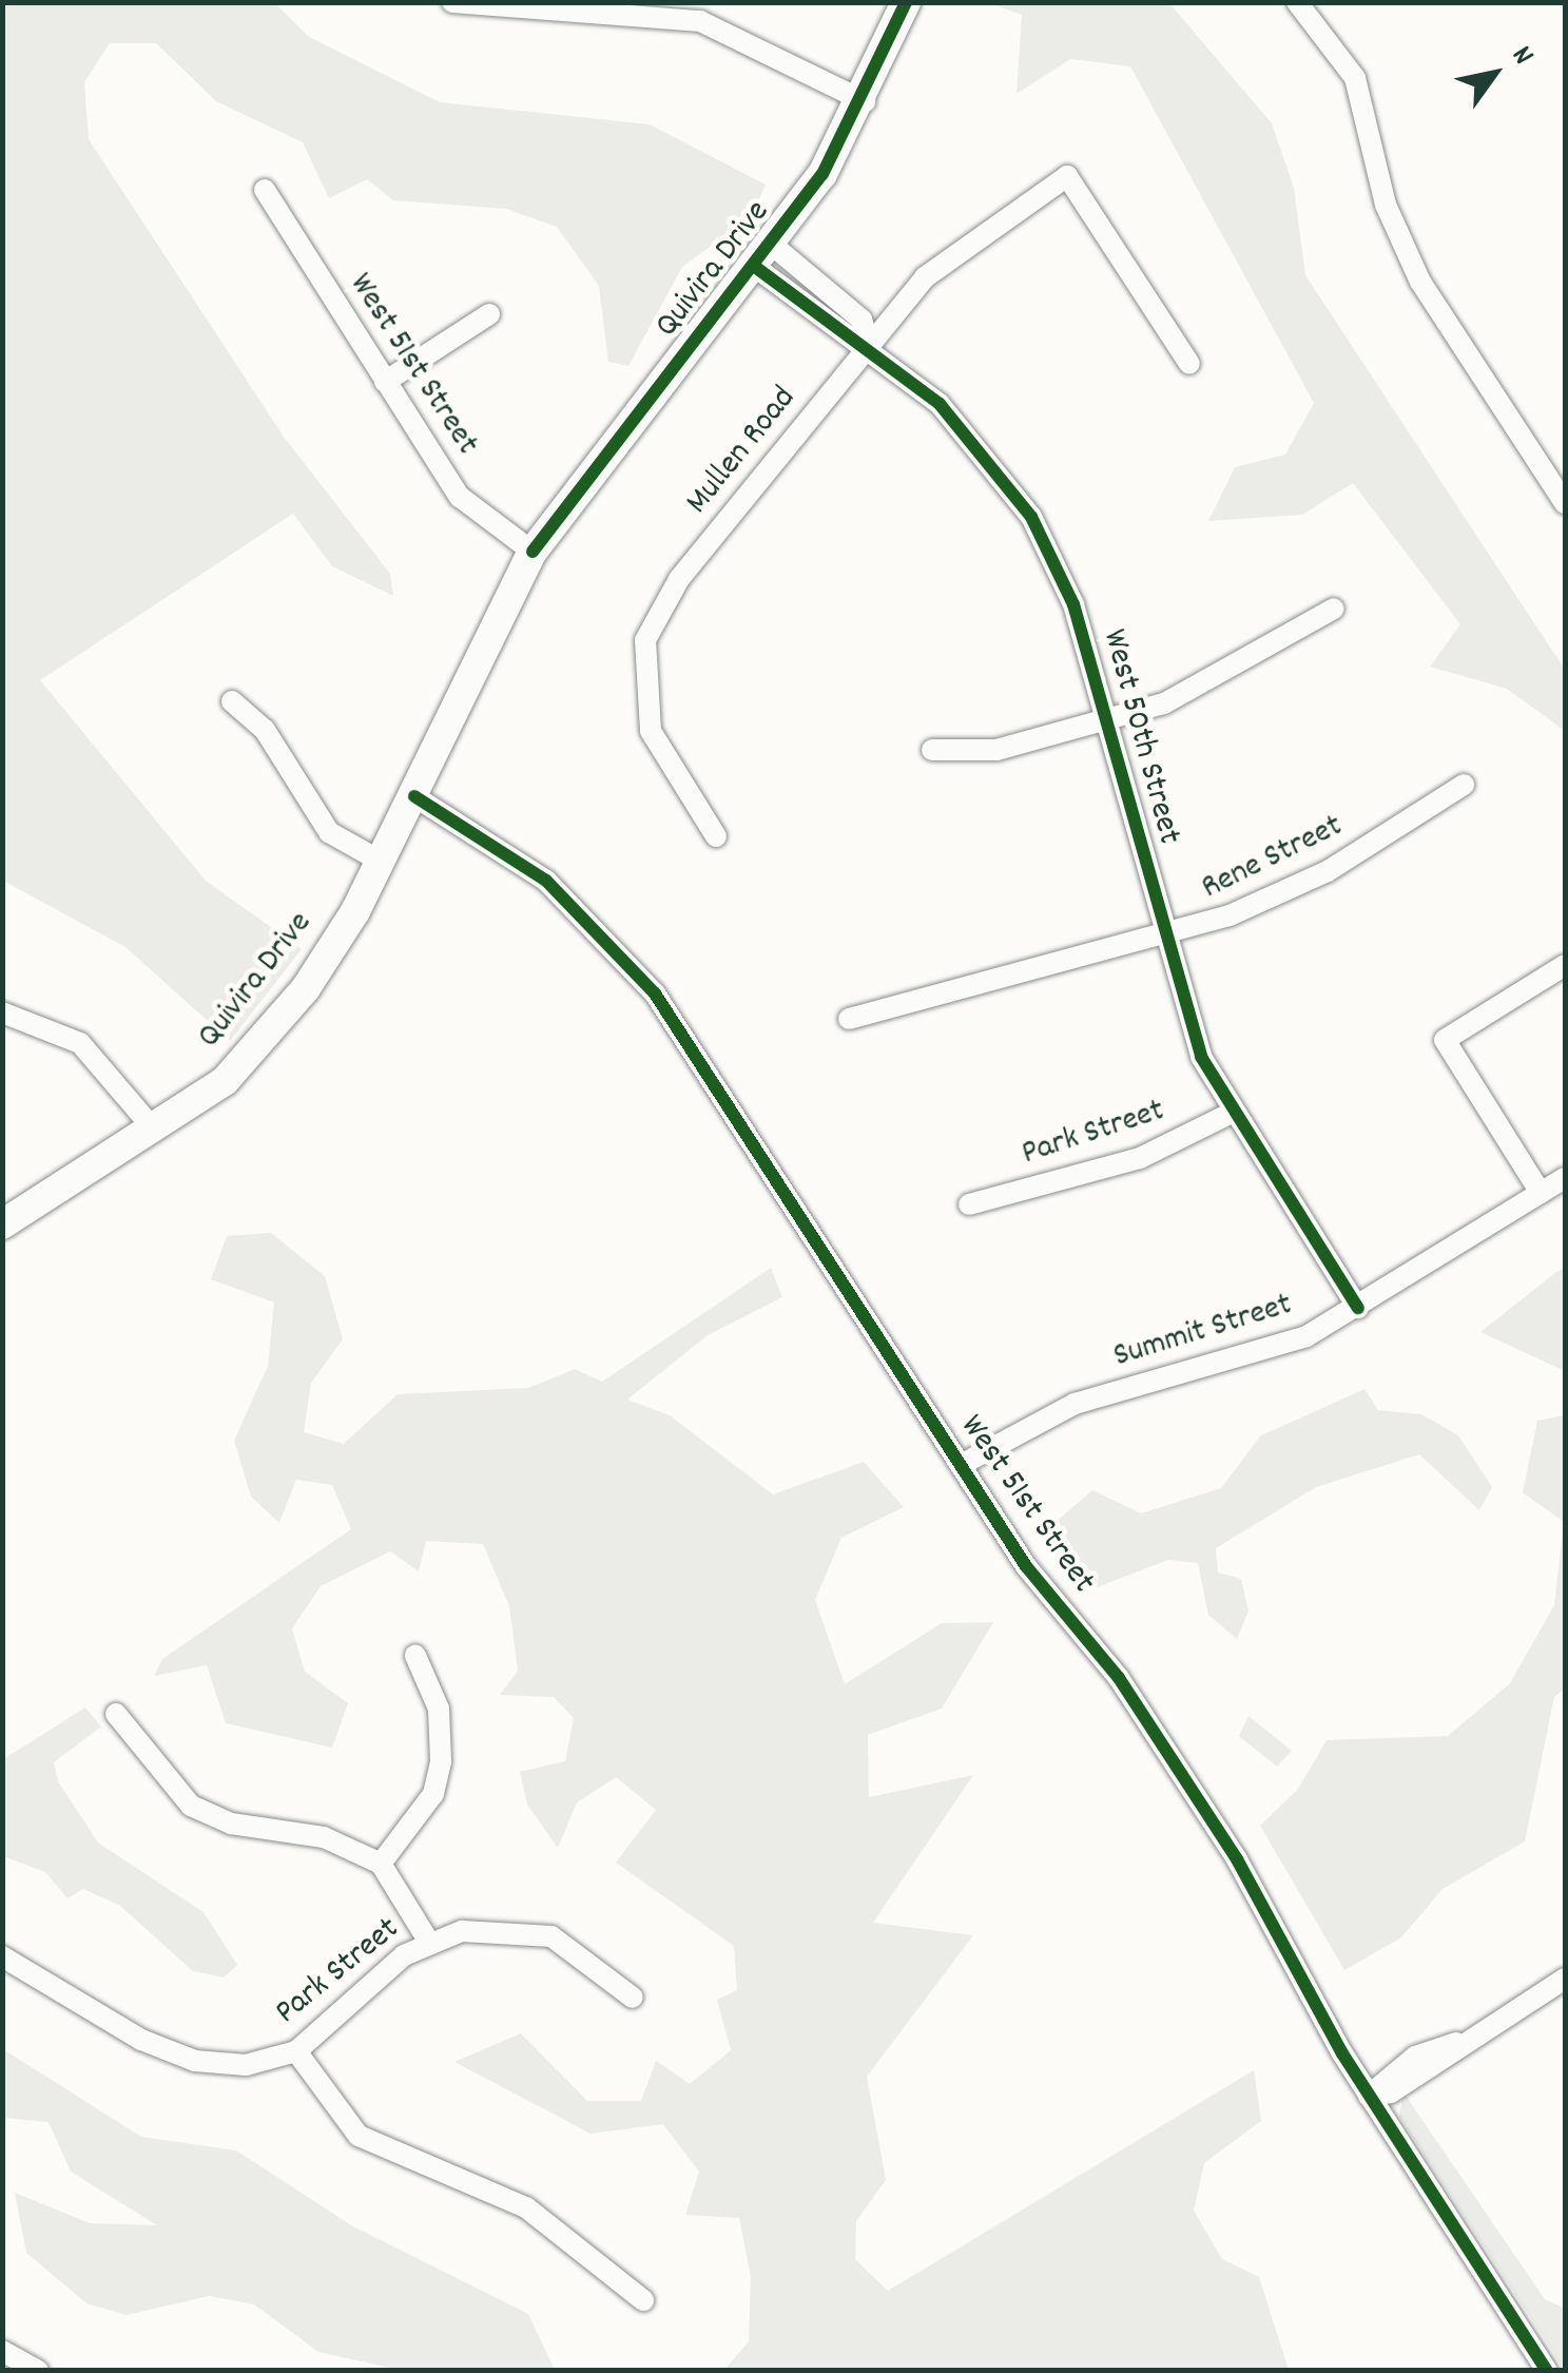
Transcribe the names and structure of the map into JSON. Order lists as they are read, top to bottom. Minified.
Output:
{"streets":{"main road":["Quivira Drive"],"street":["West 51st Street","Mullen Road","West 50th Street","Rene Street","Park Street","Summit Street"]},"crossings":[["Quivira Drive","West 51st Street"],["Quivira Drive","West 50th Street"],["West 51st Street","Summit Street"],["Mullen Road","West 50th Street"],["West 50th Street","Rene Street"],["West 50th Street","Park Street"],["West 50th Street","Summit Street"]],"north":"top right"}
